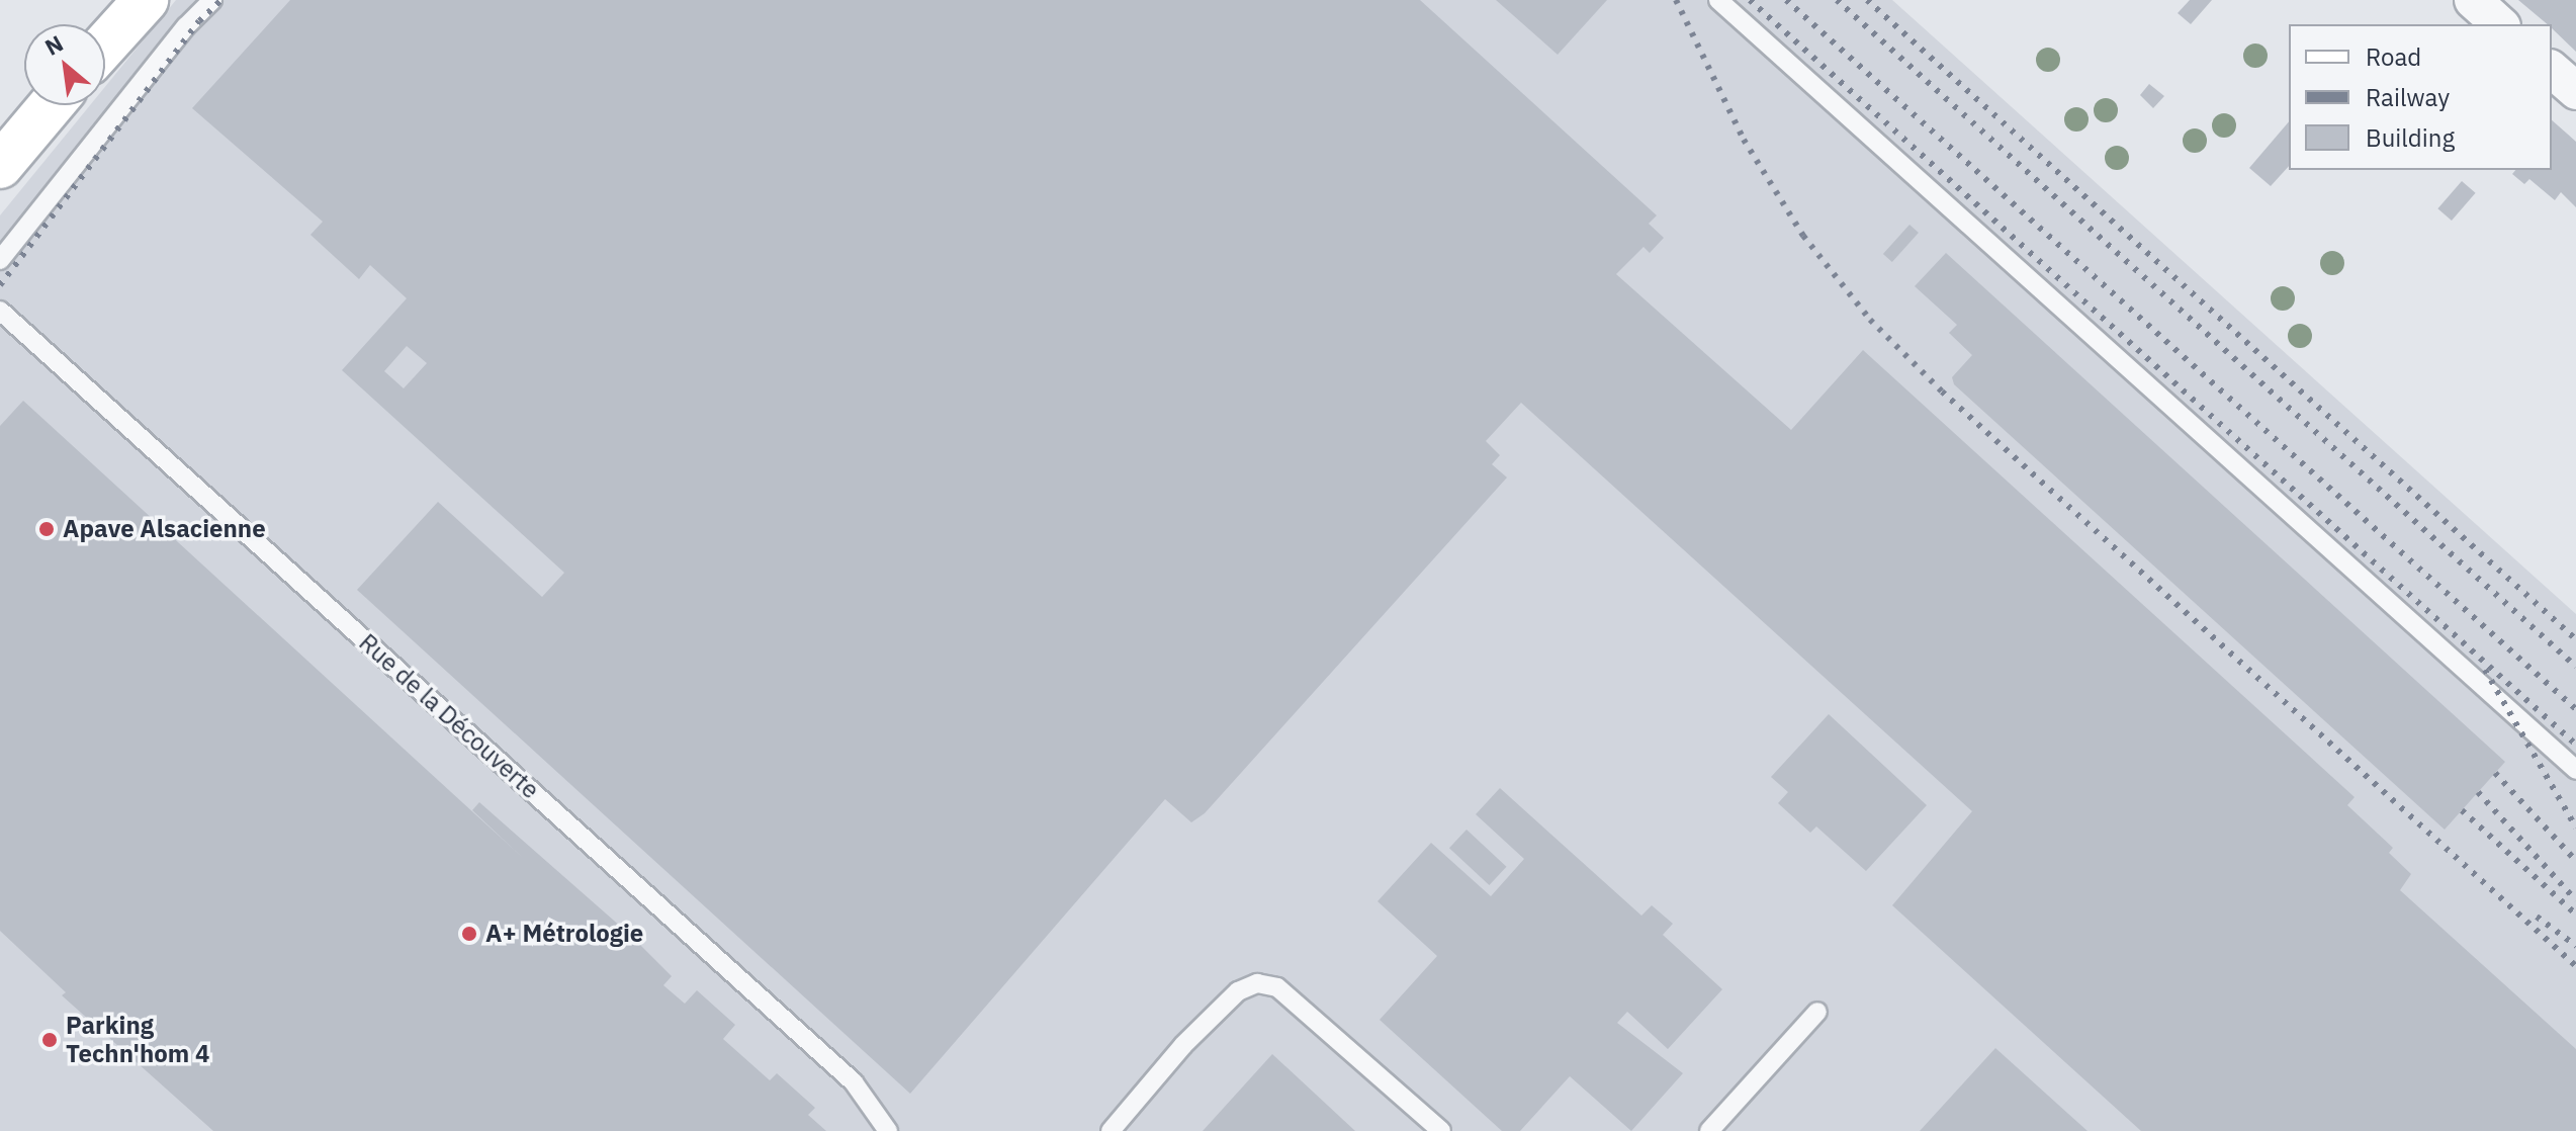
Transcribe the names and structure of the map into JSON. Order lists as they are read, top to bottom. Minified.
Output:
{"streets":{"lane":["Rue de la Découverte"]},"places":["Apave Alsacienne","A+ Métrologie","Parking Techn'hom 4"],"legend":["Road","Railway","Building"],"north":"top left"}
